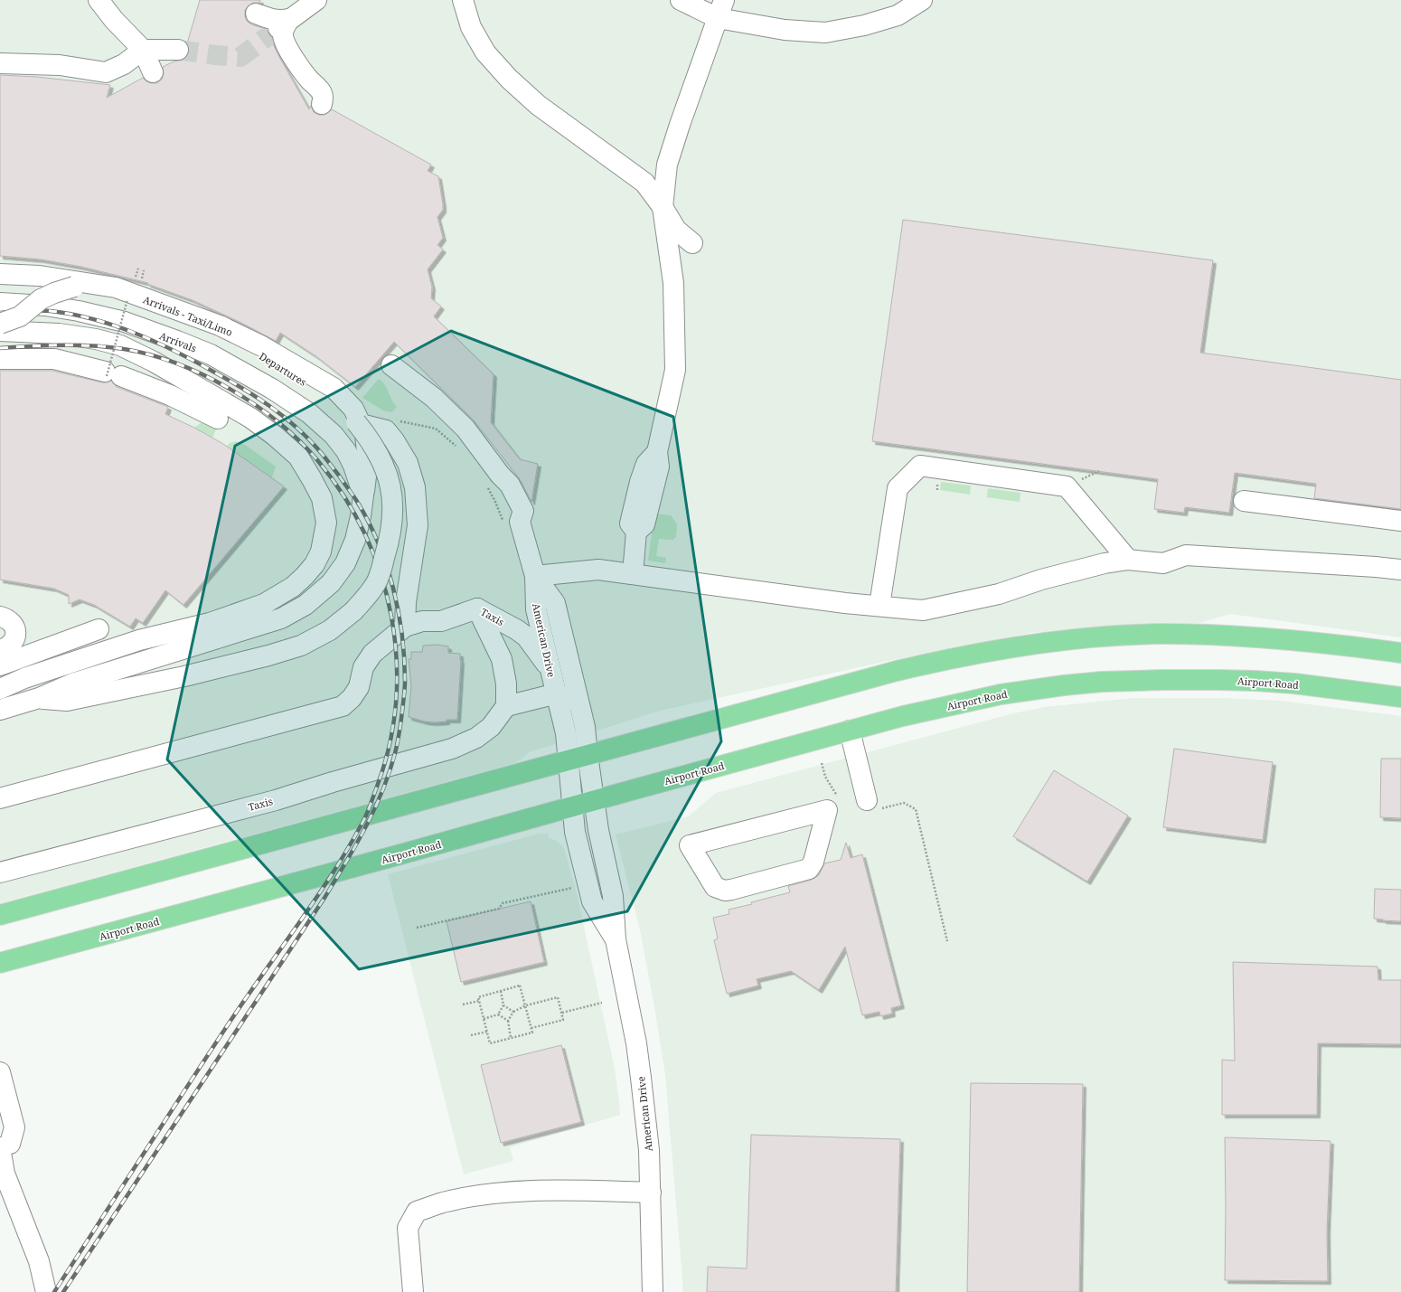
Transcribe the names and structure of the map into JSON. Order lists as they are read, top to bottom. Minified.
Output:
{"streets":{"main road":["Airport Road"],"street":["Arrivals - Taxi/Limo","Arrivals","Departures","Taxis","American Drive"]},"crossings":[["Arrivals - Taxi/Limo","Arrivals"],["Arrivals - Taxi/Limo","Departures"],["Taxis","American Drive"],["American Drive","Airport Road"]]}
